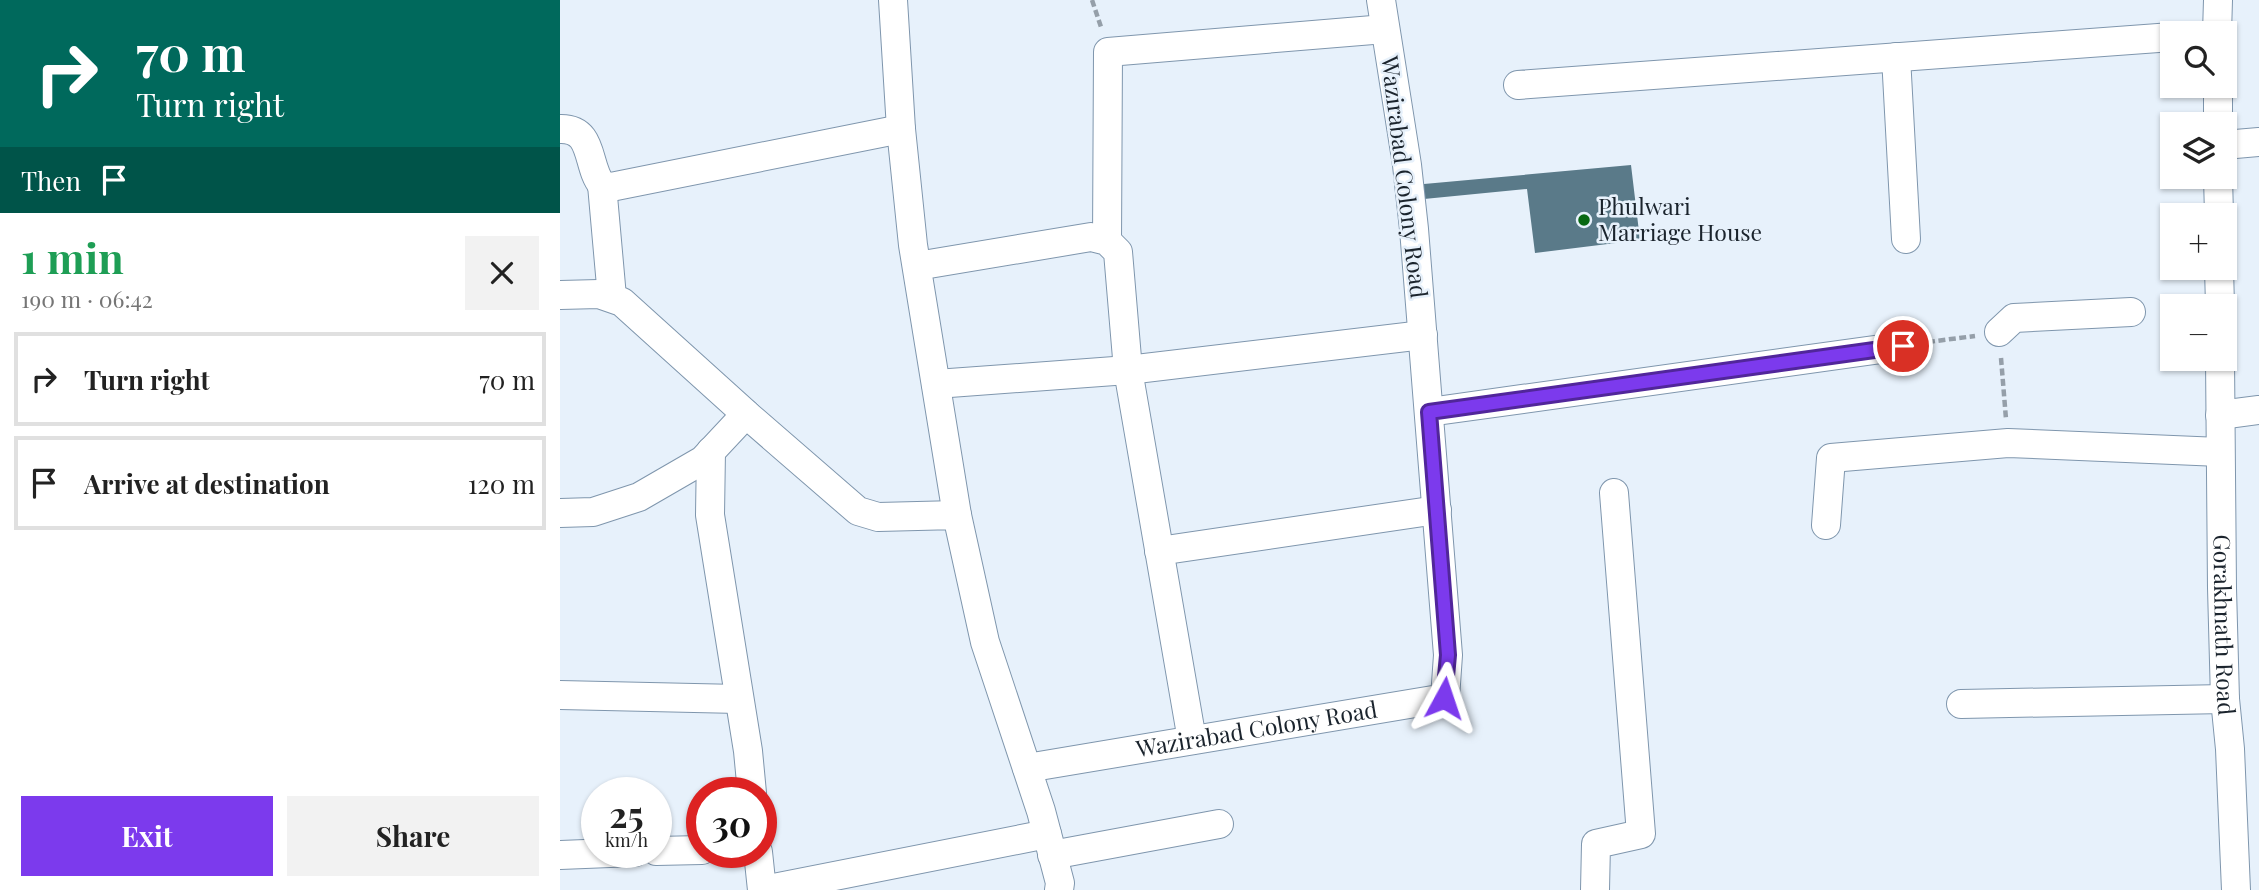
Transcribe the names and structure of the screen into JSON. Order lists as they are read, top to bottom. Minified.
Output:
{"streets":{"street":["Wazirabad Colony Road","Gorakhnath Road"]},"places":["Phulwari Marriage House"],"page":{"turn":["70 m","Turn right"],"map_buttons":["+","−"],"then":"Then","heading":["1 min","190 m · 06:42"],"list":[{"name":"Turn right","value":"70 m"},{"name":"Arrive at destination","value":"120 m"}],"speed":"25 km/h","limit":"30","buttons":["Exit","Share"]}}
